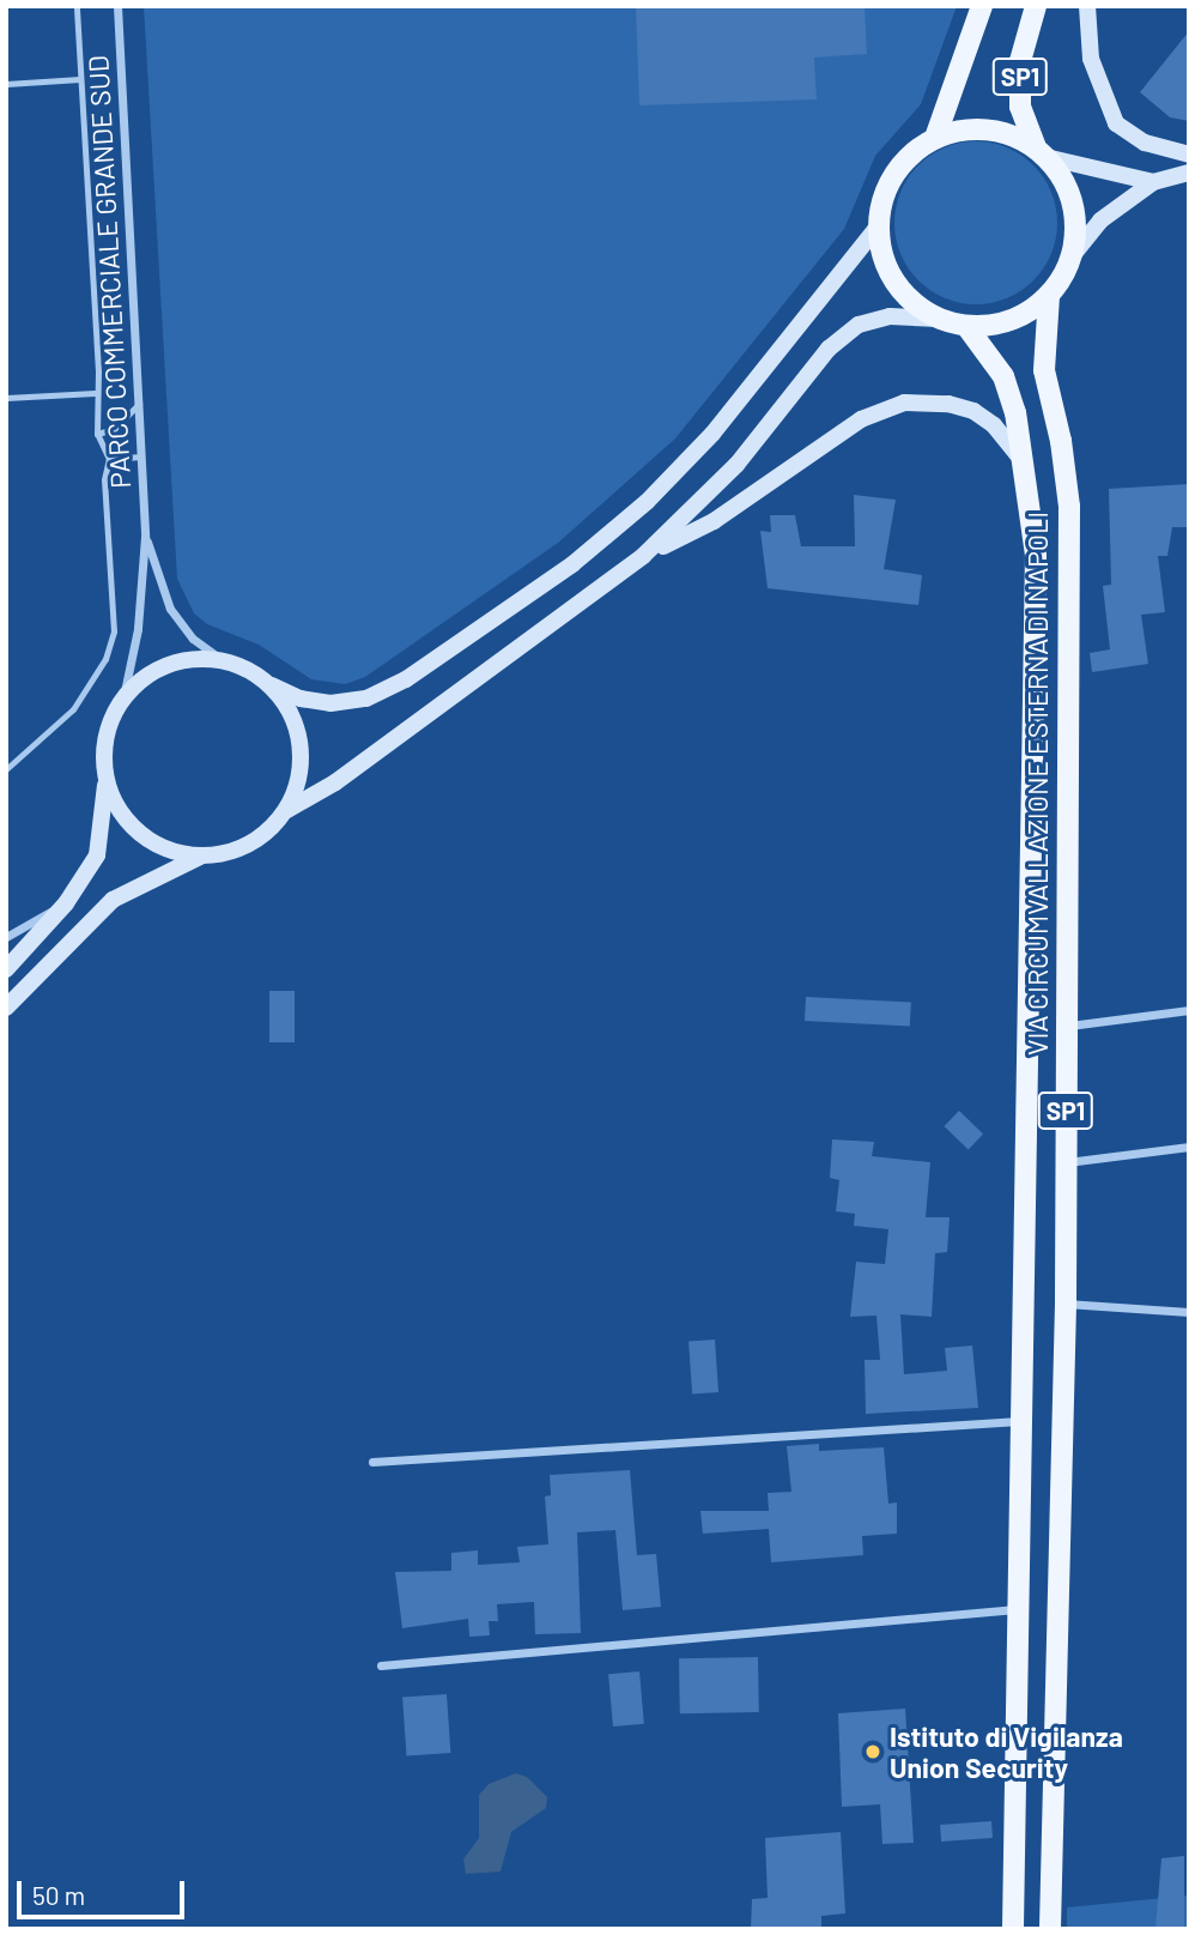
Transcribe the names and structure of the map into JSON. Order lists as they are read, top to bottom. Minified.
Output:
{"streets":{"main road":["SP1","VIA CIRCUMVALLAZIONE ESTERNA DI NAPOLI"],"street":["PARCO COMMERCIALE GRANDE SUD"]},"crossings":[["SP1","VIA CIRCUMVALLAZIONE ESTERNA DI NAPOLI"]],"places":["Istituto di Vigilanza Union Security"],"scale_bar":"50 m"}
